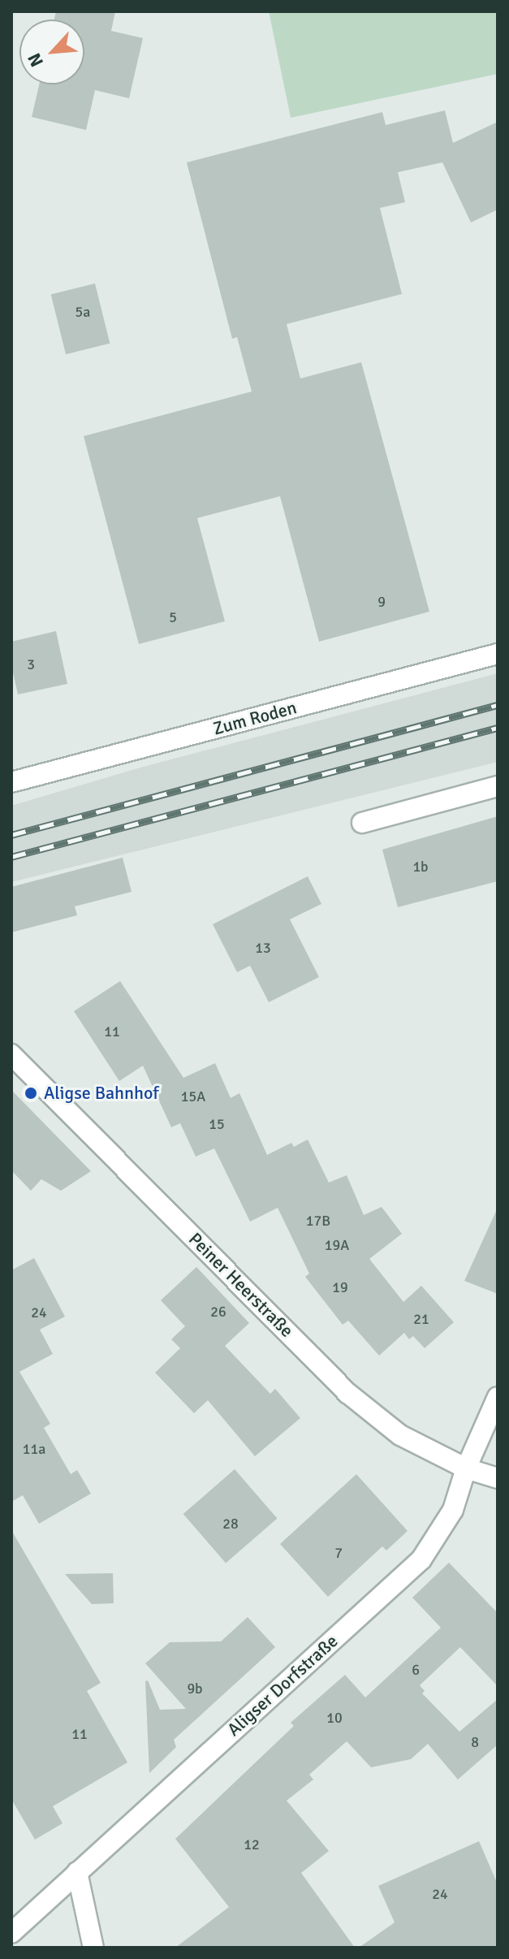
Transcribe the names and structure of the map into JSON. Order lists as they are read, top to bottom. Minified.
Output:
{"streets":{"street":["Zum Roden","Peiner Heerstraße","Aligser Dorfstraße"]},"crossings":[["Peiner Heerstraße","Aligser Dorfstraße"]],"places":["Aligse Bahnhof"],"house_numbers":["5a","9","5","3","1b","13","11","15A","15","17B","19A","19","26","24","21","11a","28","7","6","9b","10","11","8","12","24"],"north":"bottom left"}
